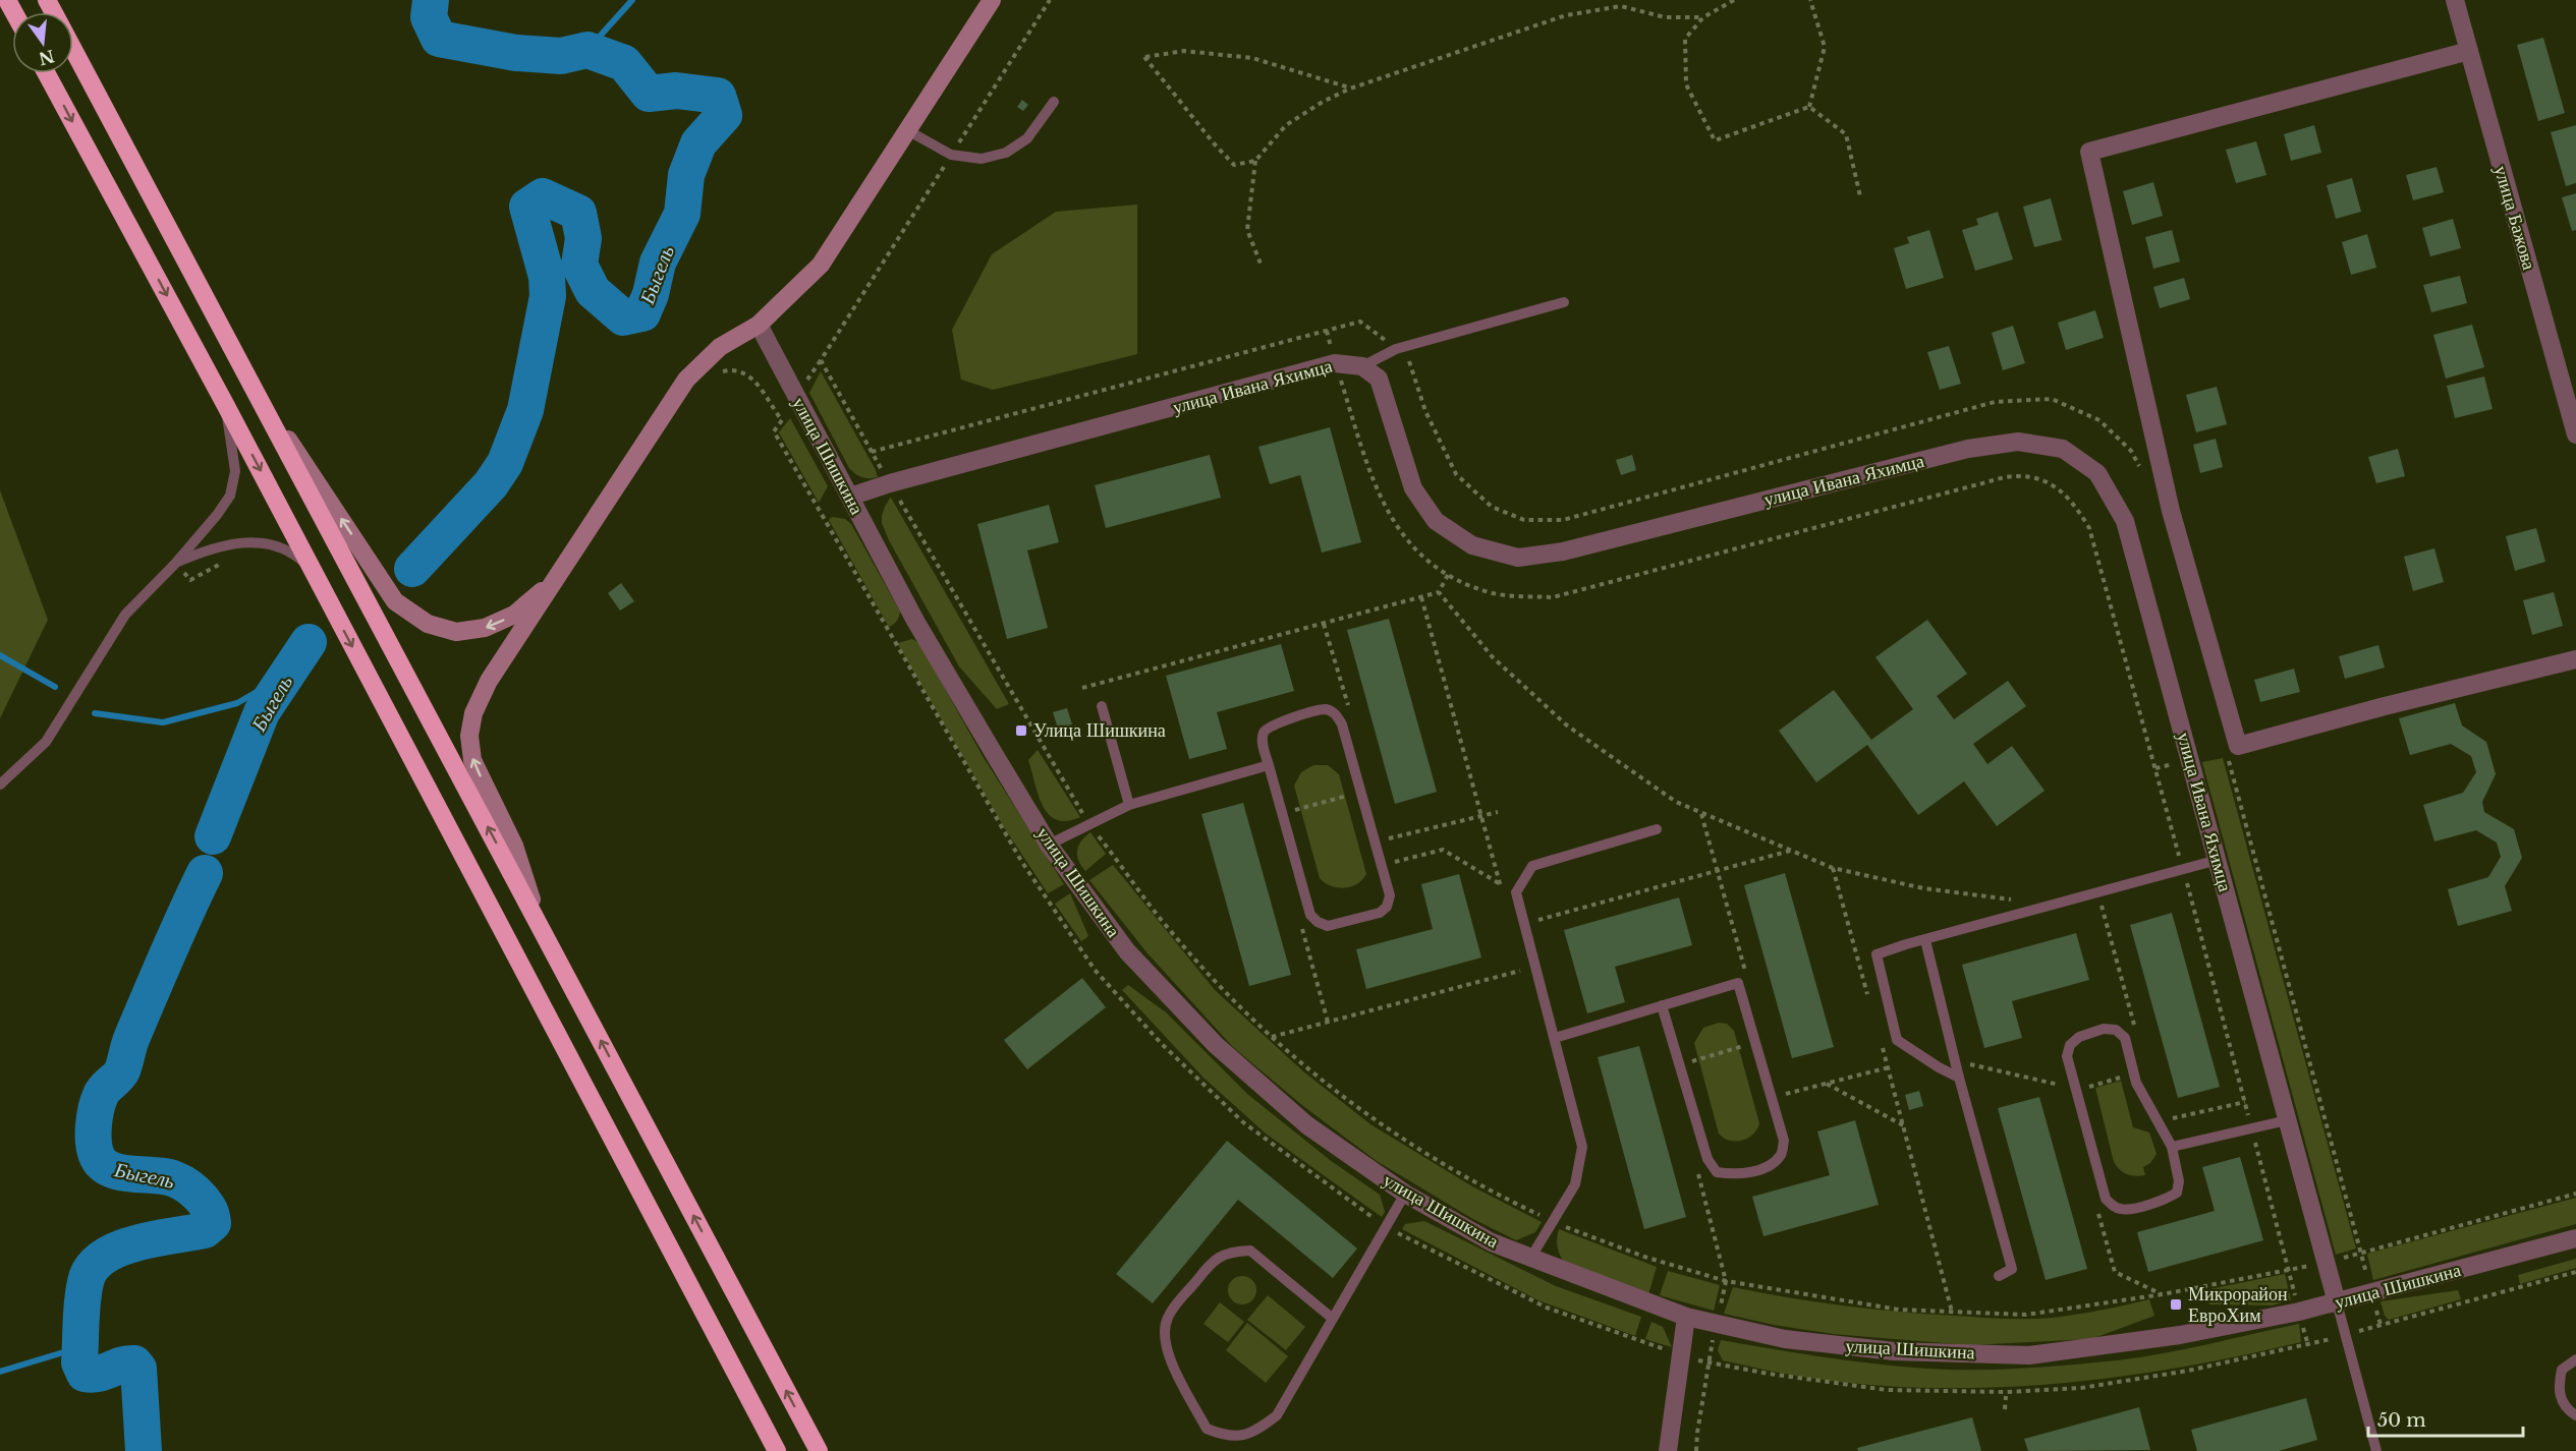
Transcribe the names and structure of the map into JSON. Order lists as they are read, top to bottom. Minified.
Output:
{"streets":{"street":["улица Бажова","улица Ивана Яхимца","улица Шишкина"]},"crossings":[["улица Ивана Яхимца","улица Шишкина"]],"water":["Быгель"],"places":{"transit":["Улица Шишкина","Микрорайон ЕвроХим"]},"scale_bar":"50 m","north":"bottom"}
